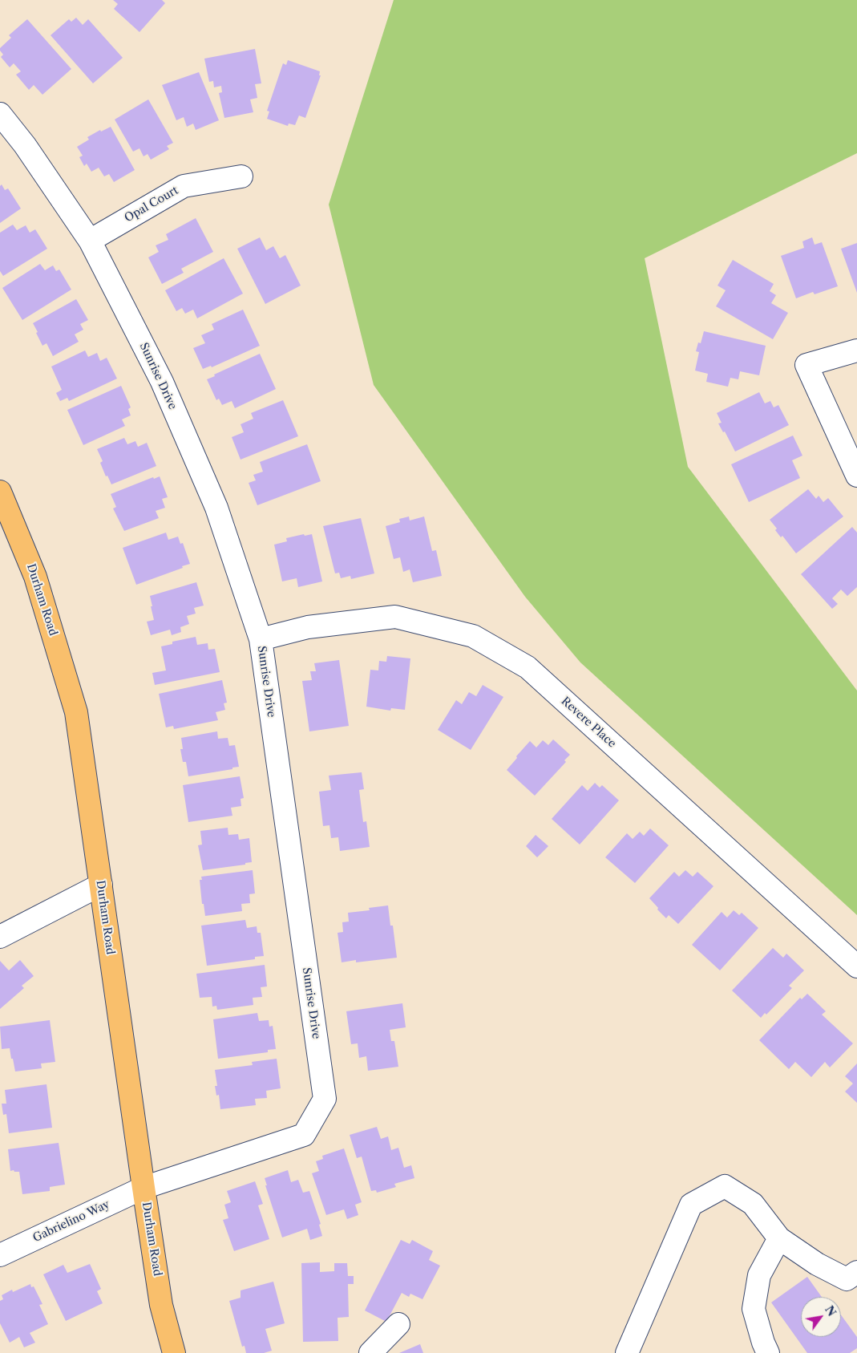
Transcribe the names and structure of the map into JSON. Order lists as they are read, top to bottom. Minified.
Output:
{"streets":{"main road":["Durham Road"],"street":["Opal Court","Sunrise Drive","Revere Place","Gabrielino Way"]},"crossings":[["Opal Court","Sunrise Drive"],["Sunrise Drive","Durham Road"],["Sunrise Drive","Revere Place"],["Sunrise Drive","Gabrielino Way"],["Durham Road","Gabrielino Way"]],"north":"top right"}
